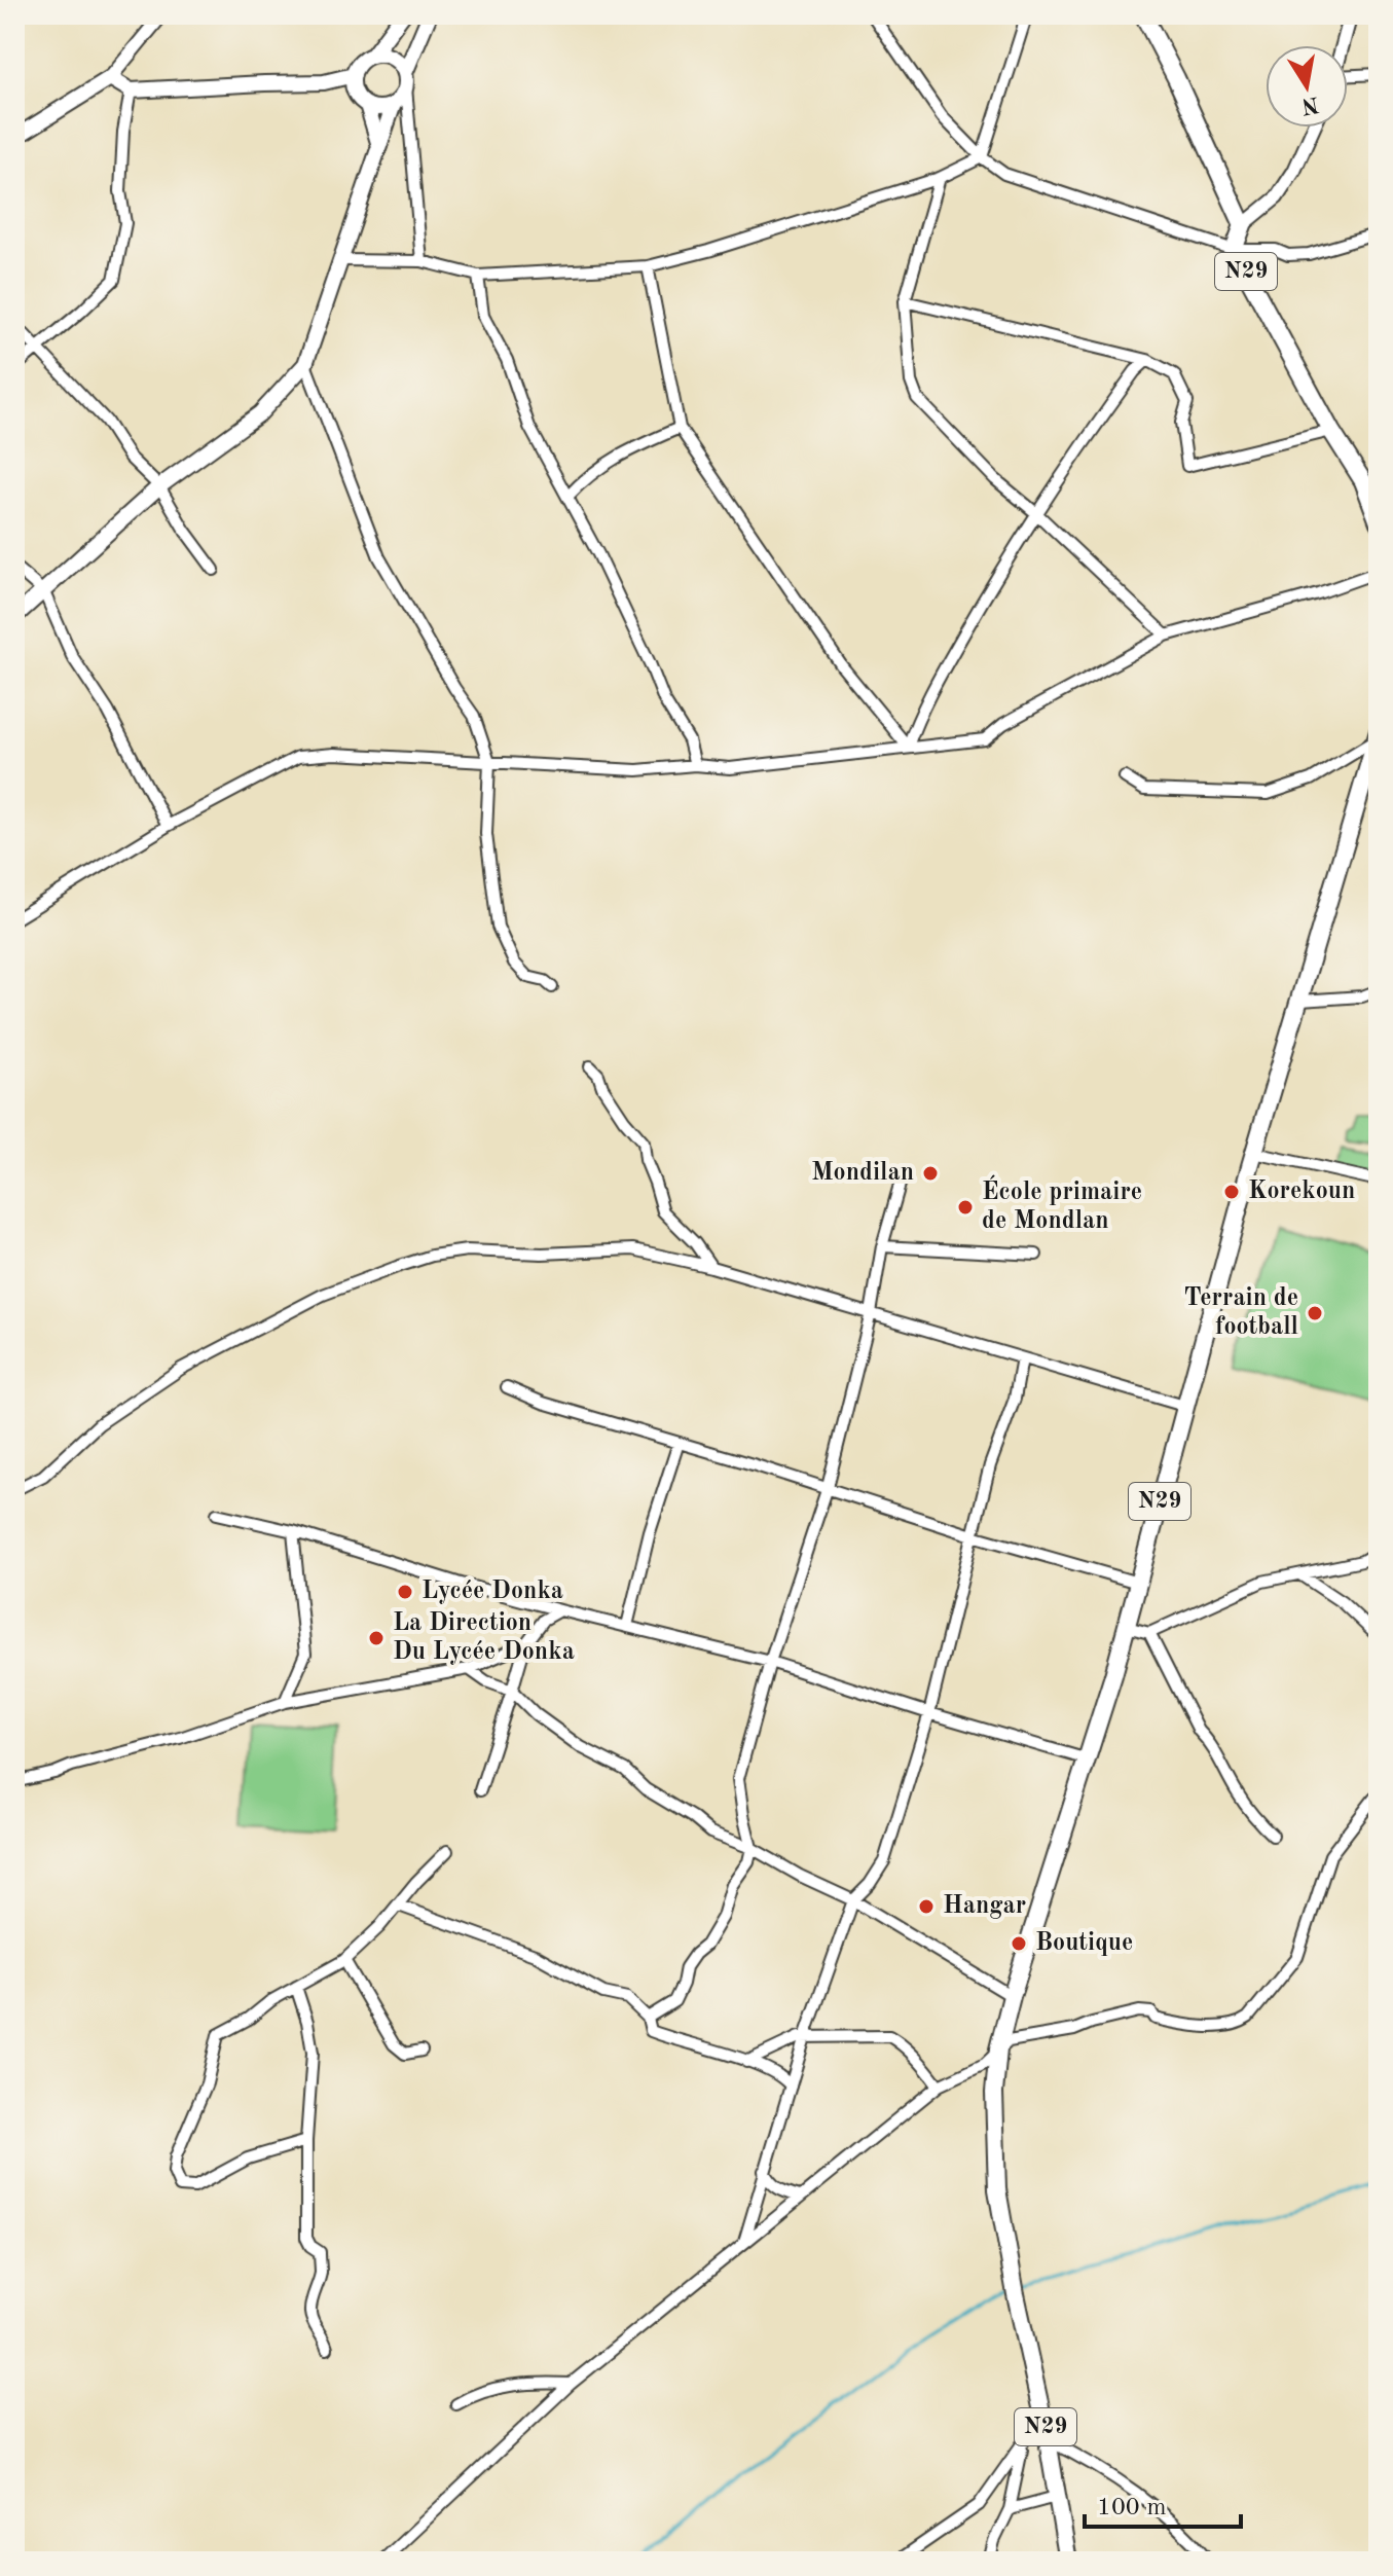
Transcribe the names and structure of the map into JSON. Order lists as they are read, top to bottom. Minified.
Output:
{"streets":{"main road":["N29"]},"places":["Mondilan","Korekoun","École primaire de Mondlan","Terrain de football","Lycée Donka","La Direction Du Lycée Donka","Hangar","Boutique"],"scale_bar":"100 m","north":"bottom"}
